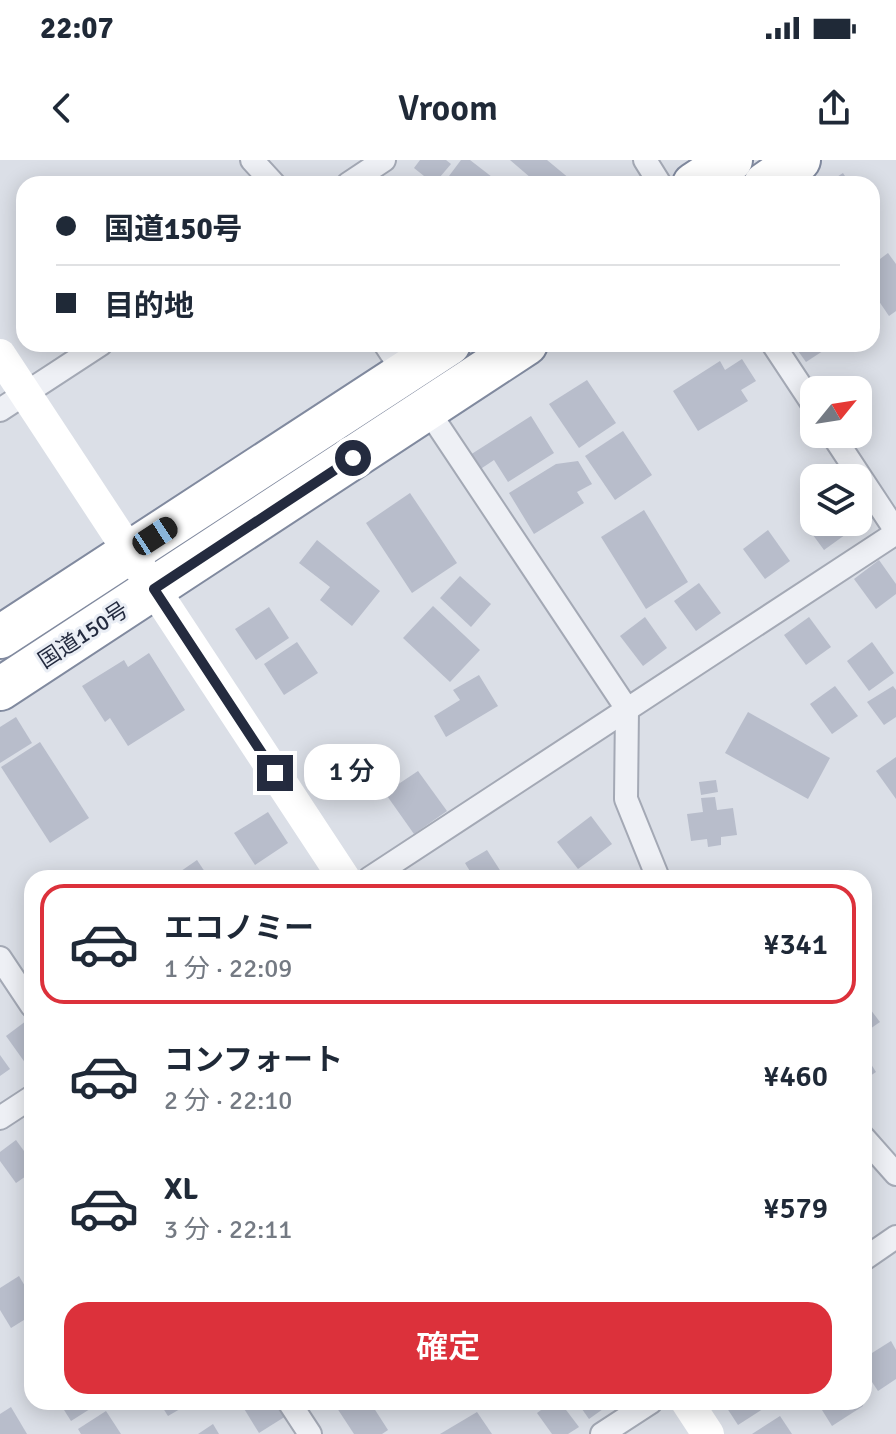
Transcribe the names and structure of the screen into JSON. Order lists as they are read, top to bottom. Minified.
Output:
{"streets":{"highway":["国道150号"]},"north":"top right","page":{"status":"22:07","header":"Vroom","banner":["国道150号","目的地"],"bubble":"1 分","list":[{"name":"エコノミー","note":"1 分 · 22:09","value":"¥341"},{"name":"コンフォート","note":"2 分 · 22:10","value":"¥460"},{"name":"XL","note":"3 分 · 22:11","value":"¥579"}],"buttons":"確定"}}
